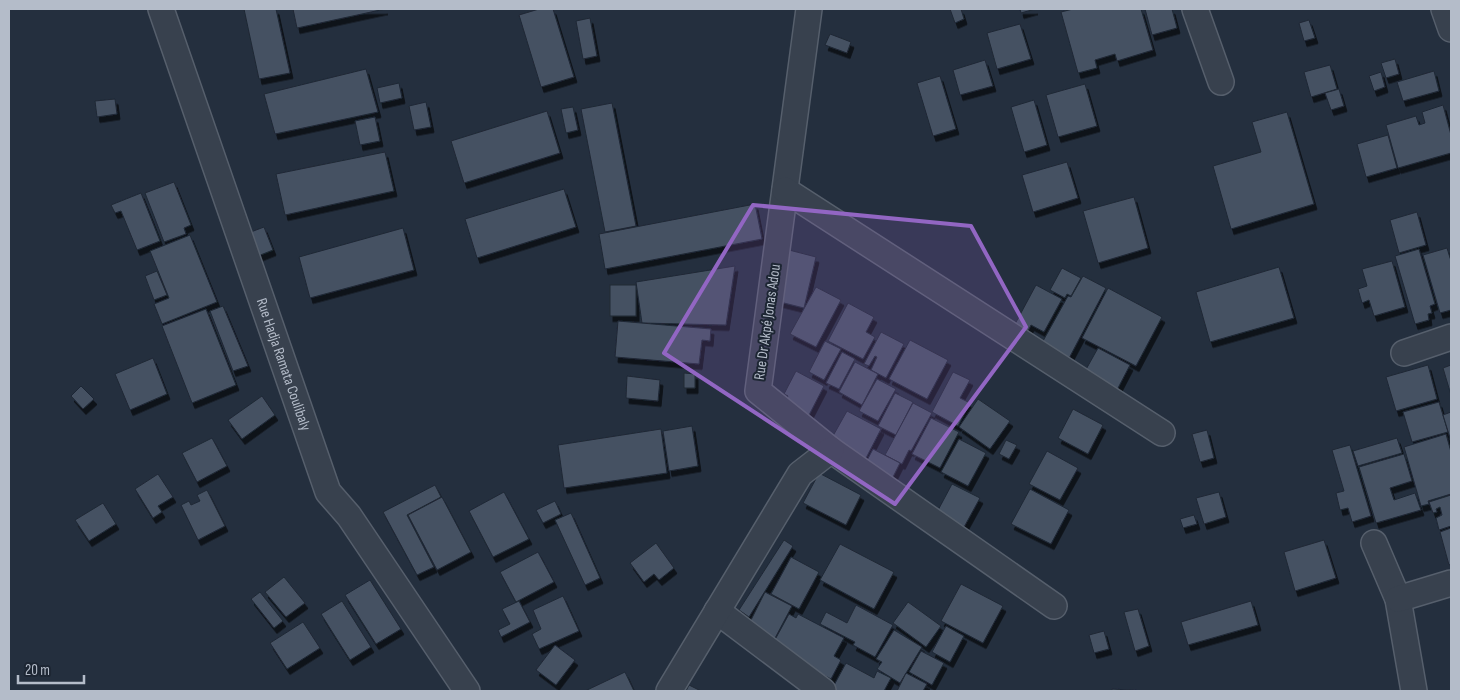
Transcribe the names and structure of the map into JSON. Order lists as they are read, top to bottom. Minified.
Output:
{"streets":{"street":["Rue Dr Akpé Jonas Adou","Rue Hadja Ramata Coulibaly"]},"scale_bar":"20 m"}
